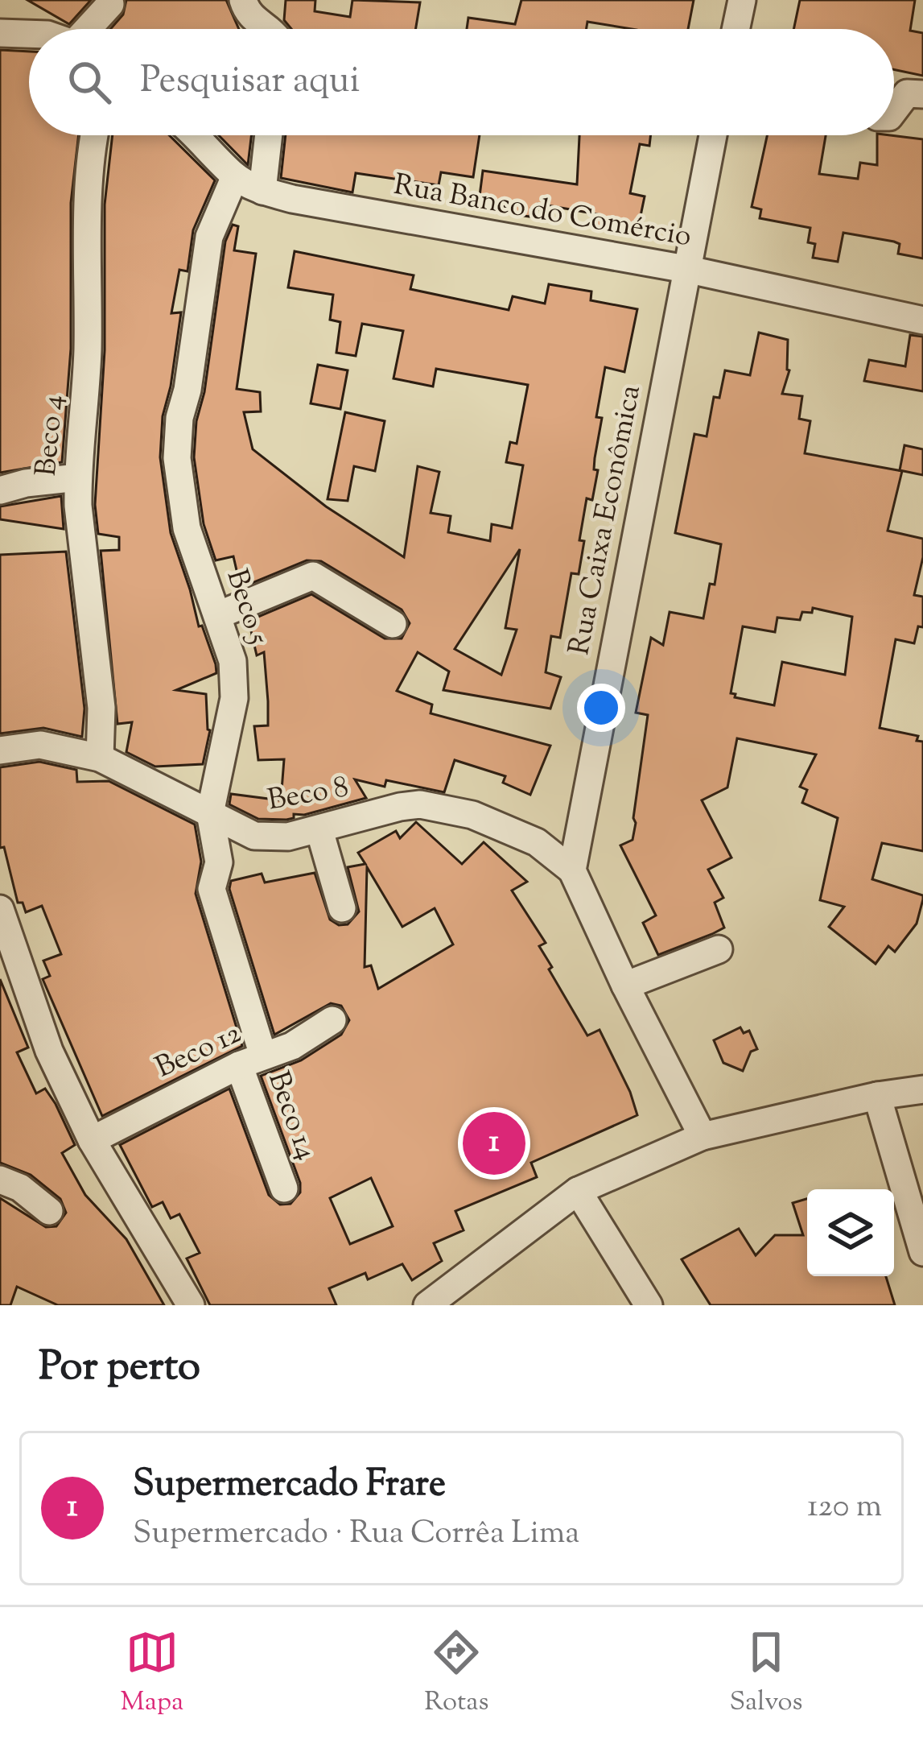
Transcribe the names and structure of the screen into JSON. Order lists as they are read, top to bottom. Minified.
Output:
{"streets":{"street":["Rua Banco do Comércio","Beco 4","Rua Caixa Econômica","Beco 5","Beco 8","Beco 12","Beco 14"]},"crossings":[["Rua Banco do Comércio","Rua Caixa Econômica"],["Rua Banco do Comércio","Beco 5"],["Beco 4","Beco 8"],["Rua Caixa Econômica","Beco 8"],["Beco 5","Beco 8"],["Beco 5","Beco 12"],["Beco 5","Beco 14"],["Beco 12","Beco 14"]],"page":{"search":"Pesquisar aqui","pins":"1","heading":"Por perto","list":[{"mark":"1","name":"Supermercado Frare","note":"Supermercado · Rua Corrêa Lima","value":"120 m"}],"nav":["Mapa","Rotas","Salvos"]}}
